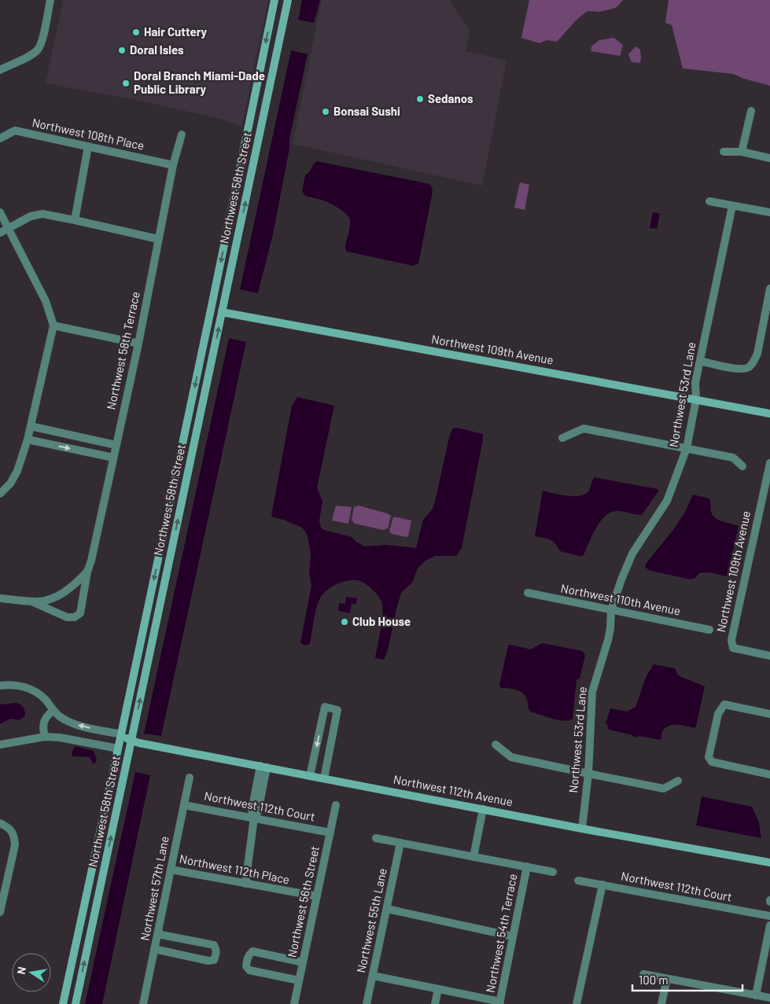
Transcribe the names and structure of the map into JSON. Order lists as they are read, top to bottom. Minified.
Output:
{"streets":{"street":["Northwest 108th Place","Northwest 58th Street","Northwest 109th Avenue","Northwest 58th Terrace","Northwest 53rd Lane","Northwest 110th Avenue","Northwest 112th Avenue","Northwest 112th Court","Northwest 112th Place","Northwest 57th Lane","Northwest 56th Street","Northwest 55th Lane","Northwest 54th Terrace"]},"crossings":[["Northwest 108th Place","Northwest 58th Terrace"],["Northwest 58th Street","Northwest 109th Avenue"],["Northwest 58th Street","Northwest 112th Avenue"],["Northwest 109th Avenue","Northwest 53rd Lane"],["Northwest 53rd Lane","Northwest 110th Avenue"],["Northwest 53rd Lane","Northwest 112th Avenue"],["Northwest 112th Court","Northwest 57th Lane"],["Northwest 112th Court","Northwest 56th Street"],["Northwest 112th Place","Northwest 57th Lane"],["Northwest 112th Place","Northwest 56th Street"]],"places":["Hair Cuttery","Doral Isles","Doral Branch Miami-Dade Public Library","Sedanos","Bonsai Sushi","Club House"],"scale_bar":"100 m","north":"left"}
